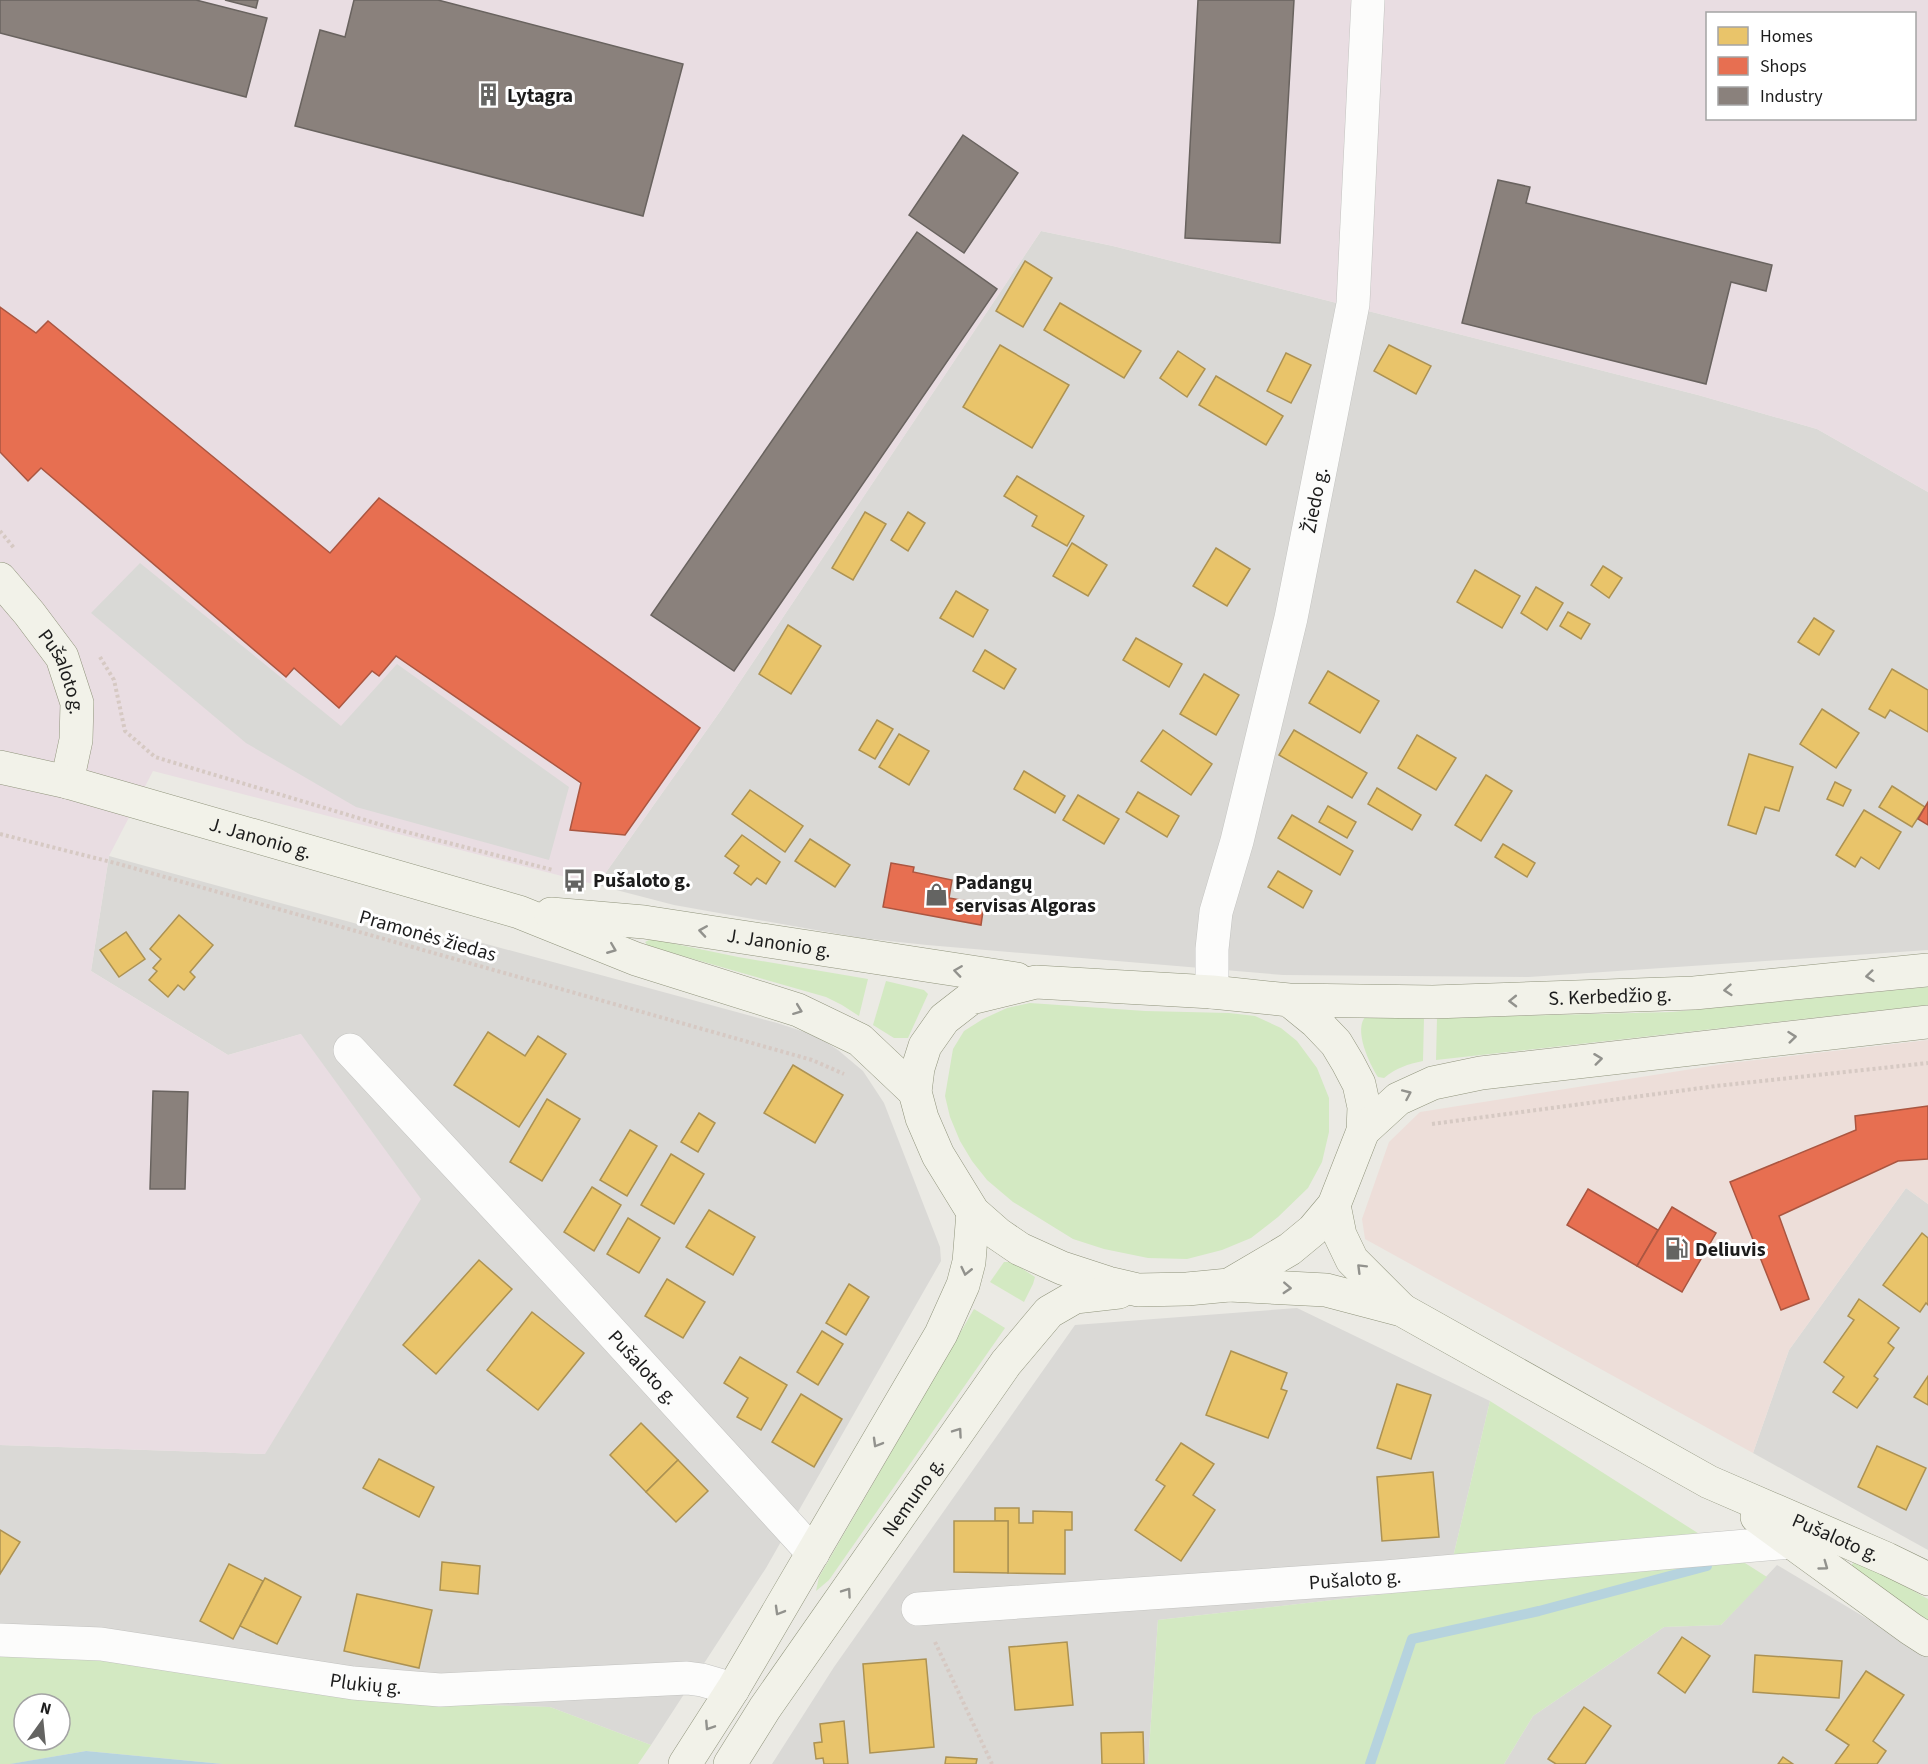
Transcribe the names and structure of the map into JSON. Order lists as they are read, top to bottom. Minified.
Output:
{"streets":{"main road":["Pušaloto g.","J. Janonio g.","S. Kerbedžio g.","Nemuno g."],"street":["Žiedo g.","Plukių g."],"path":["Pramonės žiedas"]},"crossings":[["Žiedo g.","S. Kerbedžio g."],["Pušaloto g.","J. Janonio g."],["J. Janonio g.","S. Kerbedžio g."]],"places":{"building":["Lytagra"],"bus stop":["Pušaloto g."],"shop":["Padangų servisas Algoras"],"fuel station":["Deliuvis"]},"legend":["Homes","Shops","Industry"],"north":"top"}
